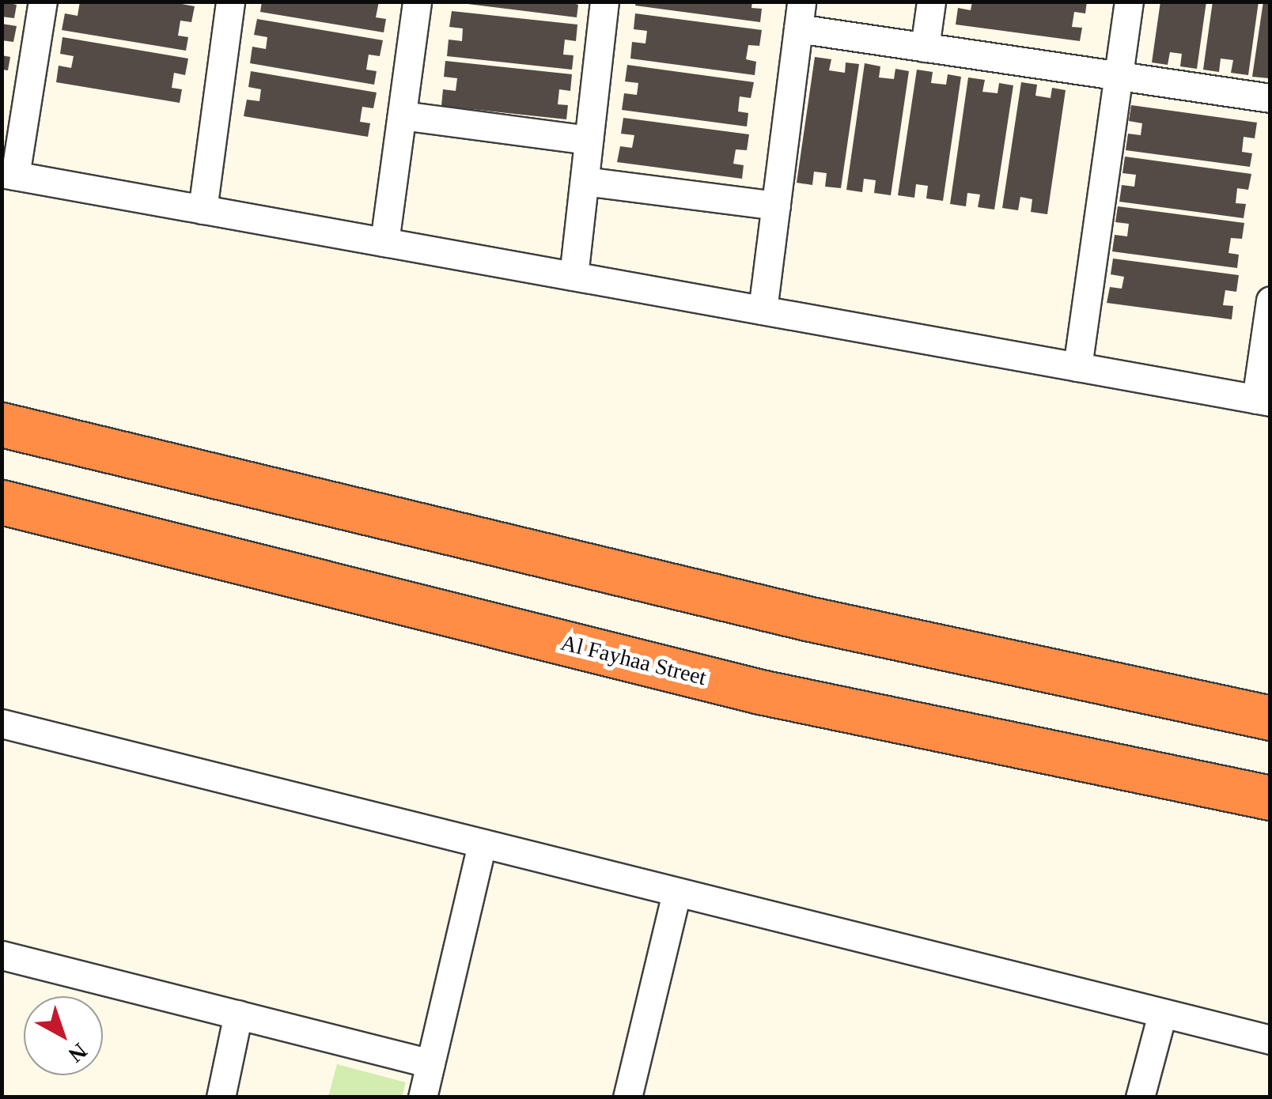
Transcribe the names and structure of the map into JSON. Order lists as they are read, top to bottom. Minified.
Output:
{"streets":{"highway":["Al Fayhaa Street"]},"north":"bottom right"}
